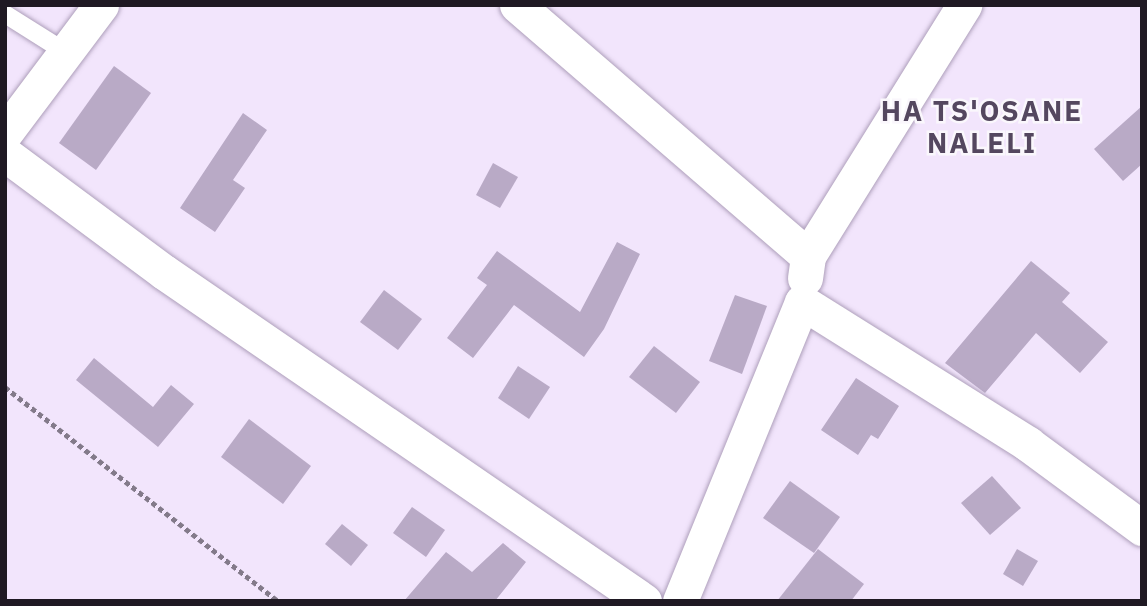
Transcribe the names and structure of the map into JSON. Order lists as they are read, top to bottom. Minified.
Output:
{"districts":["HA TS'OSANE NALELI"]}
